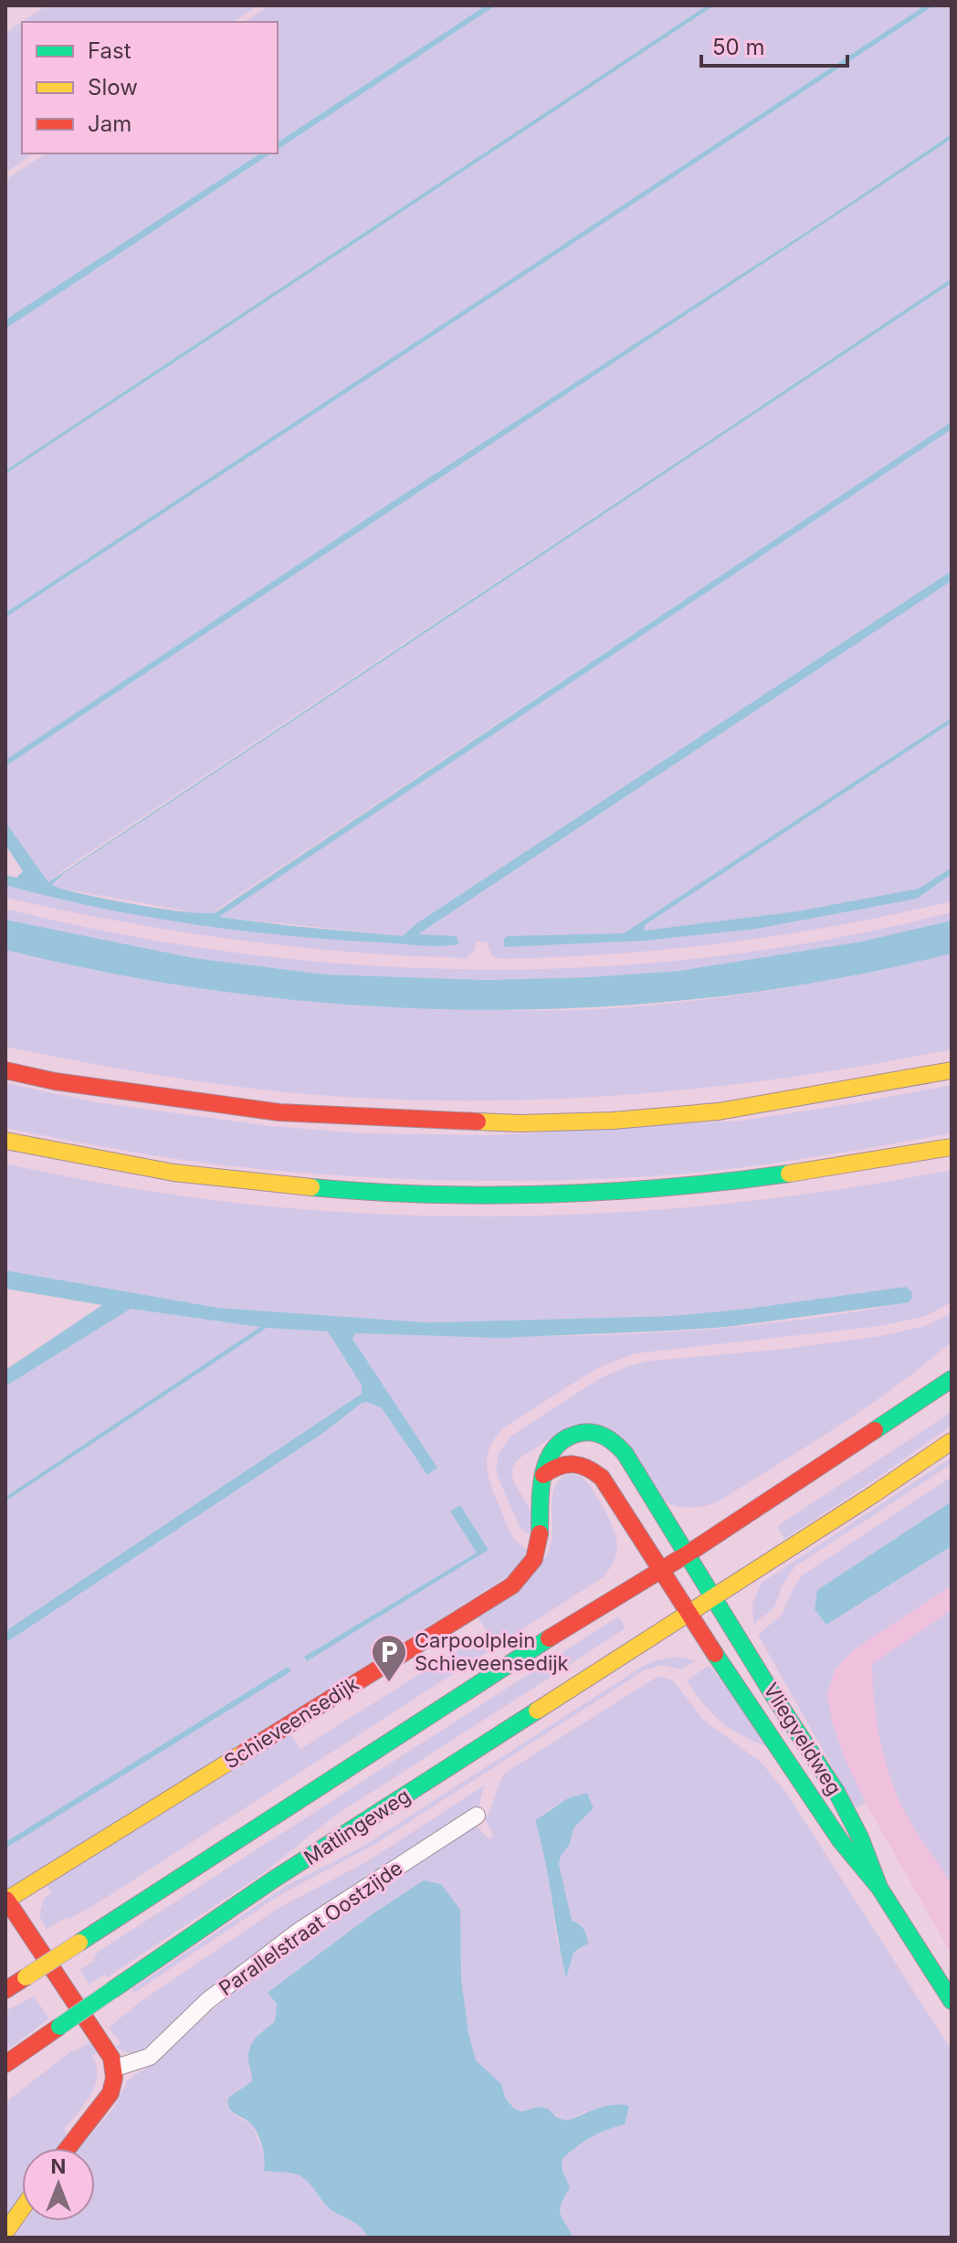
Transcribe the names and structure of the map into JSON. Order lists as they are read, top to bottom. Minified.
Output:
{"streets":{"main road":["Schieveensedijk","Vliegveldweg","Matlingeweg"],"street":["Parallelstraat Oostzijde"]},"crossings":[["Schieveensedijk","Vliegveldweg"],["Vliegveldweg","Matlingeweg"]],"places":{"parking":["Carpoolplein Schieveensedijk"]},"legend":["Fast","Slow","Jam"],"scale_bar":"50 m","north":"top"}
